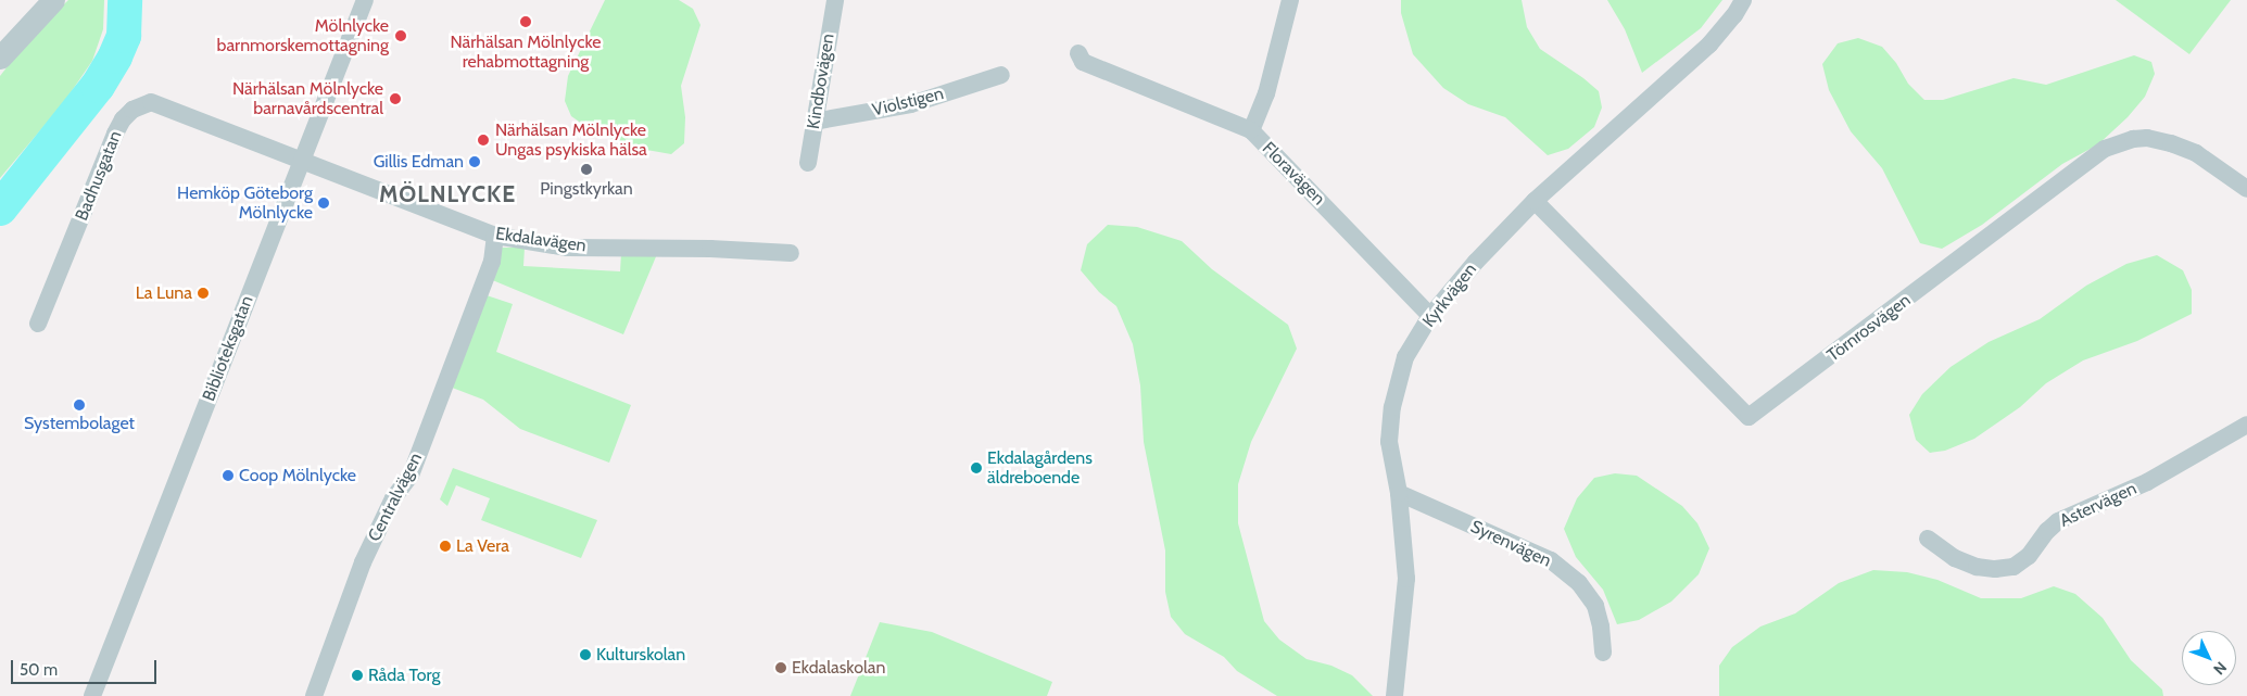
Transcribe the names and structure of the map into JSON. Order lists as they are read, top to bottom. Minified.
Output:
{"streets":{"street":["Kindbovägen","Violstigen","Floravägen","Badhusgatan","Ekdalavägen","Kyrkvägen","Törnrosvägen","Biblioteksgatan","Centralvägen","Astervägen","Syrenvägen"]},"crossings":[["Kindbovägen","Violstigen"],["Floravägen","Kyrkvägen"],["Badhusgatan","Ekdalavägen"],["Badhusgatan","Biblioteksgatan"],["Ekdalavägen","Biblioteksgatan"],["Ekdalavägen","Centralvägen"],["Kyrkvägen","Törnrosvägen"],["Kyrkvägen","Syrenvägen"]],"districts":["MÖLNLYCKE"],"places":["Närhälsan Mölnlycke rehabmottagning","Mölnlycke barnmorskemottagning","Närhälsan Mölnlycke barnavårdscentral","Närhälsan Mölnlycke Ungas psykiska hälsa","Gillis Edman","Pingstkyrkan","Hemköp Göteborg Mölnlycke","La Luna","Systembolaget","Ekdalagårdens äldreboende","Coop Mölnlycke","La Vera","Kulturskolan","Ekdalaskolan","Råda Torg"],"scale_bar":"50 m","north":"bottom right"}
